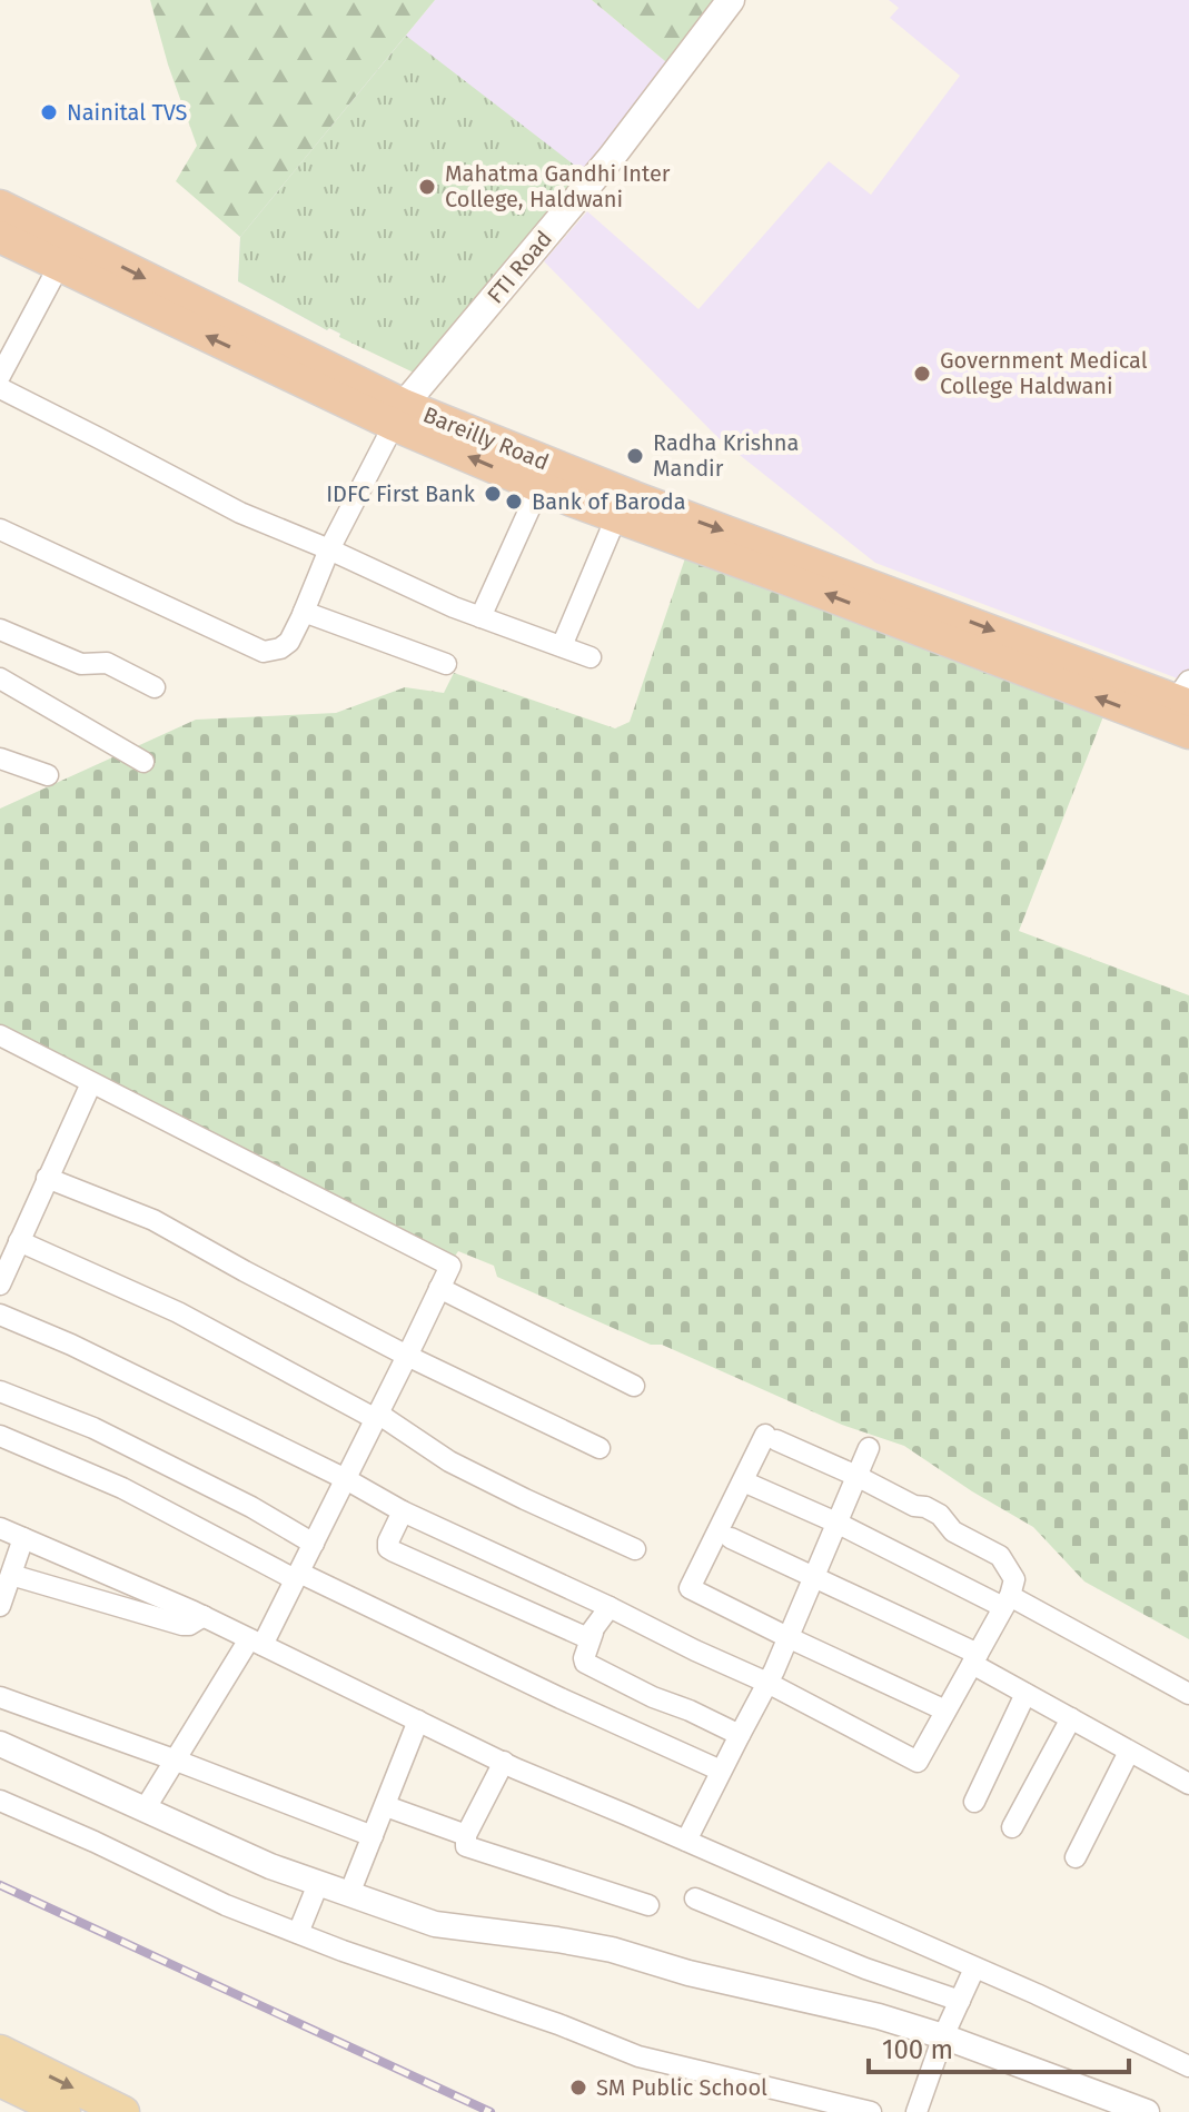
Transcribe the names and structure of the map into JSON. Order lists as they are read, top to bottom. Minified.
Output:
{"streets":{"highway":["Bareilly Road"],"main road":["FTI Road"]},"crossings":[["FTI Road","Bareilly Road"]],"places":["Nainital TVS","Mahatma Gandhi Inter College, Haldwani","Government Medical College Haldwani","Radha Krishna Mandir","IDFC First Bank","Bank of Baroda","SM Public School"],"scale_bar":"100 m"}
